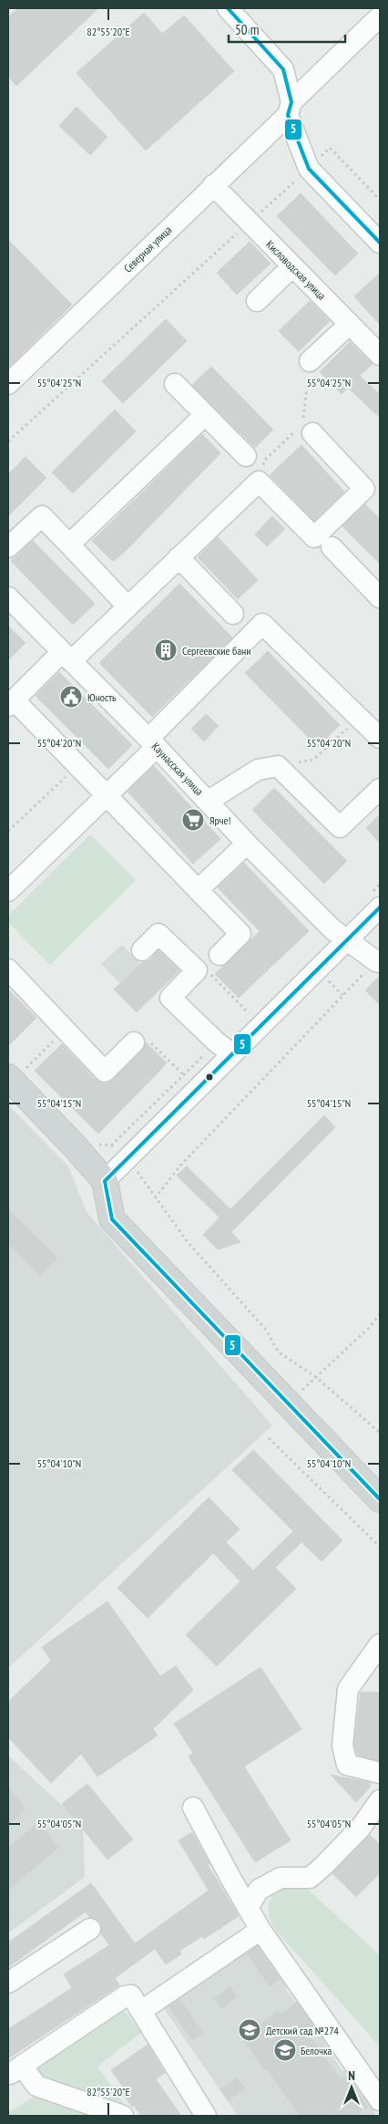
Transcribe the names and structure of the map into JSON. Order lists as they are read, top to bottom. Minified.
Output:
{"streets":{"street":["Северная улица","Кисловодская улица","Каунасская улица"]},"crossings":[["Северная улица","Кисловодская улица"]],"places":{"building":["Сергеевские бани"],"public building":["Юность"],"supermarket":["Ярче!"],"school or university":["Детский сад №274","Белочка"]},"lines":["transit line 5"],"scale_bar":"50 m","north":"top","coordinates":["82°55'20\"E","55°04'25\"N","55°04'20\"N","55°04'15\"N","55°04'10\"N","55°04'05\"N"]}
